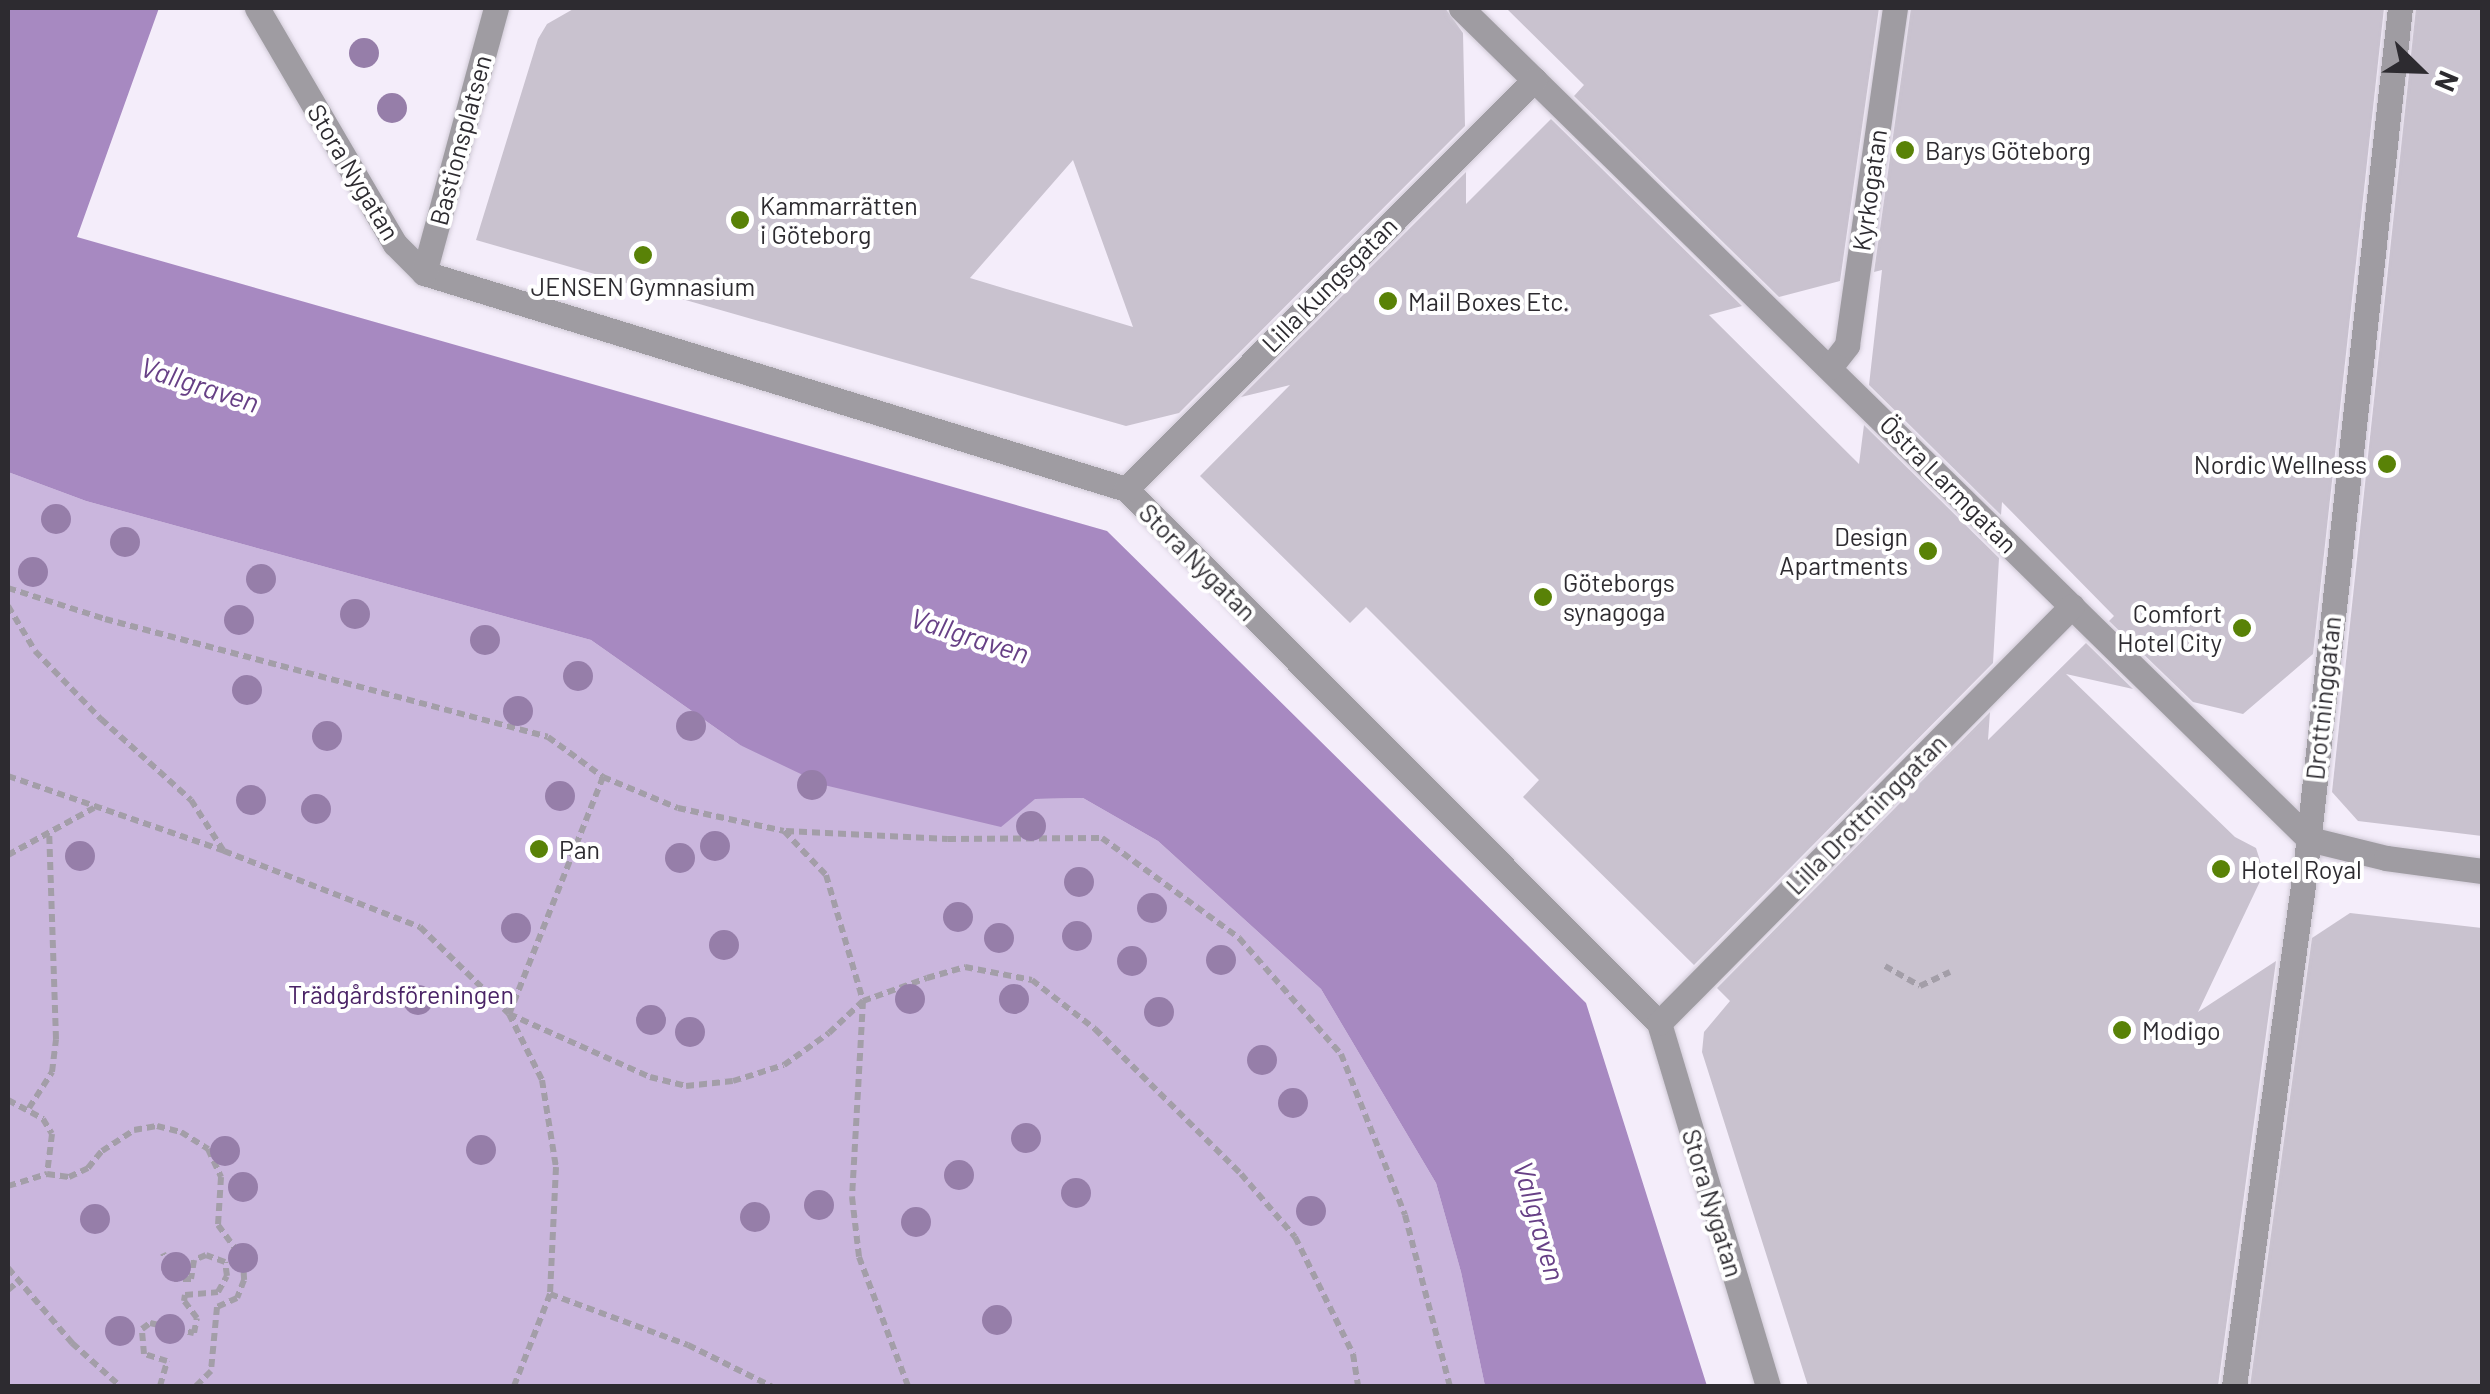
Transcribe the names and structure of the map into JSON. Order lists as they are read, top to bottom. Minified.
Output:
{"streets":{"street":["Bastionsplatsen","Stora Nygatan","Kyrkogatan","Lilla Kungsgatan","Östra Larmgatan","Drottninggatan","Lilla Drottninggatan"]},"crossings":[["Bastionsplatsen","Stora Nygatan"],["Stora Nygatan","Lilla Kungsgatan"],["Stora Nygatan","Lilla Drottninggatan"],["Kyrkogatan","Östra Larmgatan"],["Lilla Kungsgatan","Östra Larmgatan"],["Östra Larmgatan","Drottninggatan"],["Östra Larmgatan","Lilla Drottninggatan"]],"water":["Vallgraven"],"parks":["Trädgårdsföreningen"],"places":["Barys Göteborg","Kammarrätten i Göteborg","JENSEN Gymnasium","Mail Boxes Etc.","Nordic Wellness","Design Apartments","Göteborgs synagoga","Comfort Hotel City","Pan","Hotel Royal","Modigo"],"north":"bottom right"}
